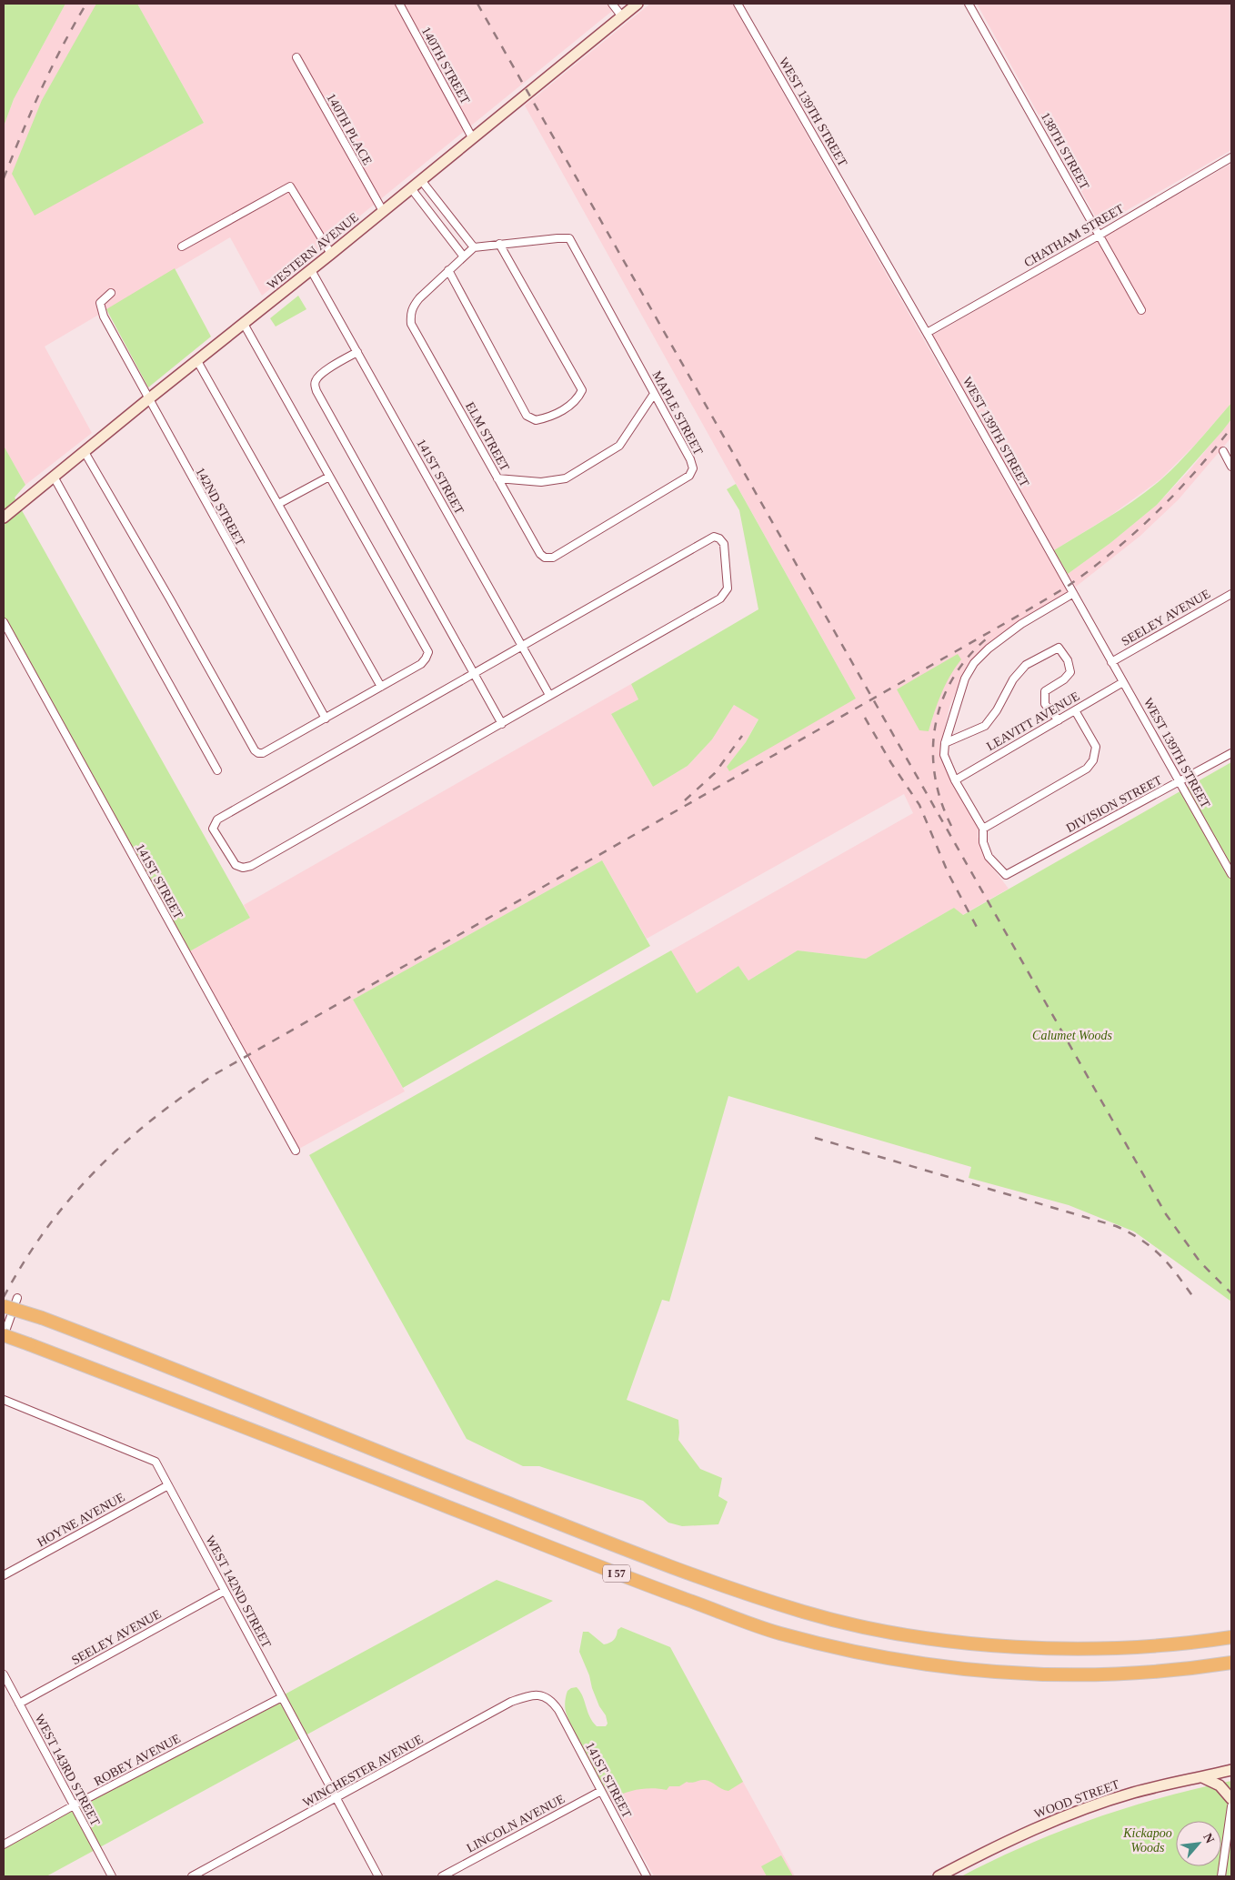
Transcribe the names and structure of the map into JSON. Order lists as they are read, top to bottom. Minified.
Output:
{"streets":{"highway":["I 57"],"main road":["WESTERN AVENUE","WOOD STREET"],"street":["140TH STREET","WEST 139TH STREET","140TH PLACE","138TH STREET","CHATHAM STREET","MAPLE STREET","ELM STREET","141ST STREET","142ND STREET","SEELEY AVENUE","LEAVITT AVENUE","DIVISION STREET","HOYNE AVENUE","WEST 142ND STREET","ROBEY AVENUE","WEST 143RD STREET","WINCHESTER AVENUE","LINCOLN AVENUE"]},"crossings":[["140TH STREET","WESTERN AVENUE"],["WEST 139TH STREET","CHATHAM STREET"],["WEST 139TH STREET","SEELEY AVENUE"],["WEST 139TH STREET","LEAVITT AVENUE"],["WEST 139TH STREET","DIVISION STREET"],["140TH PLACE","WESTERN AVENUE"],["138TH STREET","CHATHAM STREET"],["WESTERN AVENUE","141ST STREET"],["WESTERN AVENUE","142ND STREET"],["MAPLE STREET","ELM STREET"],["141ST STREET","WINCHESTER AVENUE"],["141ST STREET","LINCOLN AVENUE"],["SEELEY AVENUE","WEST 142ND STREET"],["SEELEY AVENUE","WEST 143RD STREET"],["HOYNE AVENUE","WEST 142ND STREET"],["WEST 142ND STREET","ROBEY AVENUE"],["WEST 142ND STREET","WINCHESTER AVENUE"],["ROBEY AVENUE","WEST 143RD STREET"]],"parks":["Calumet Woods","Kickapoo Woods"],"north":"top right"}
